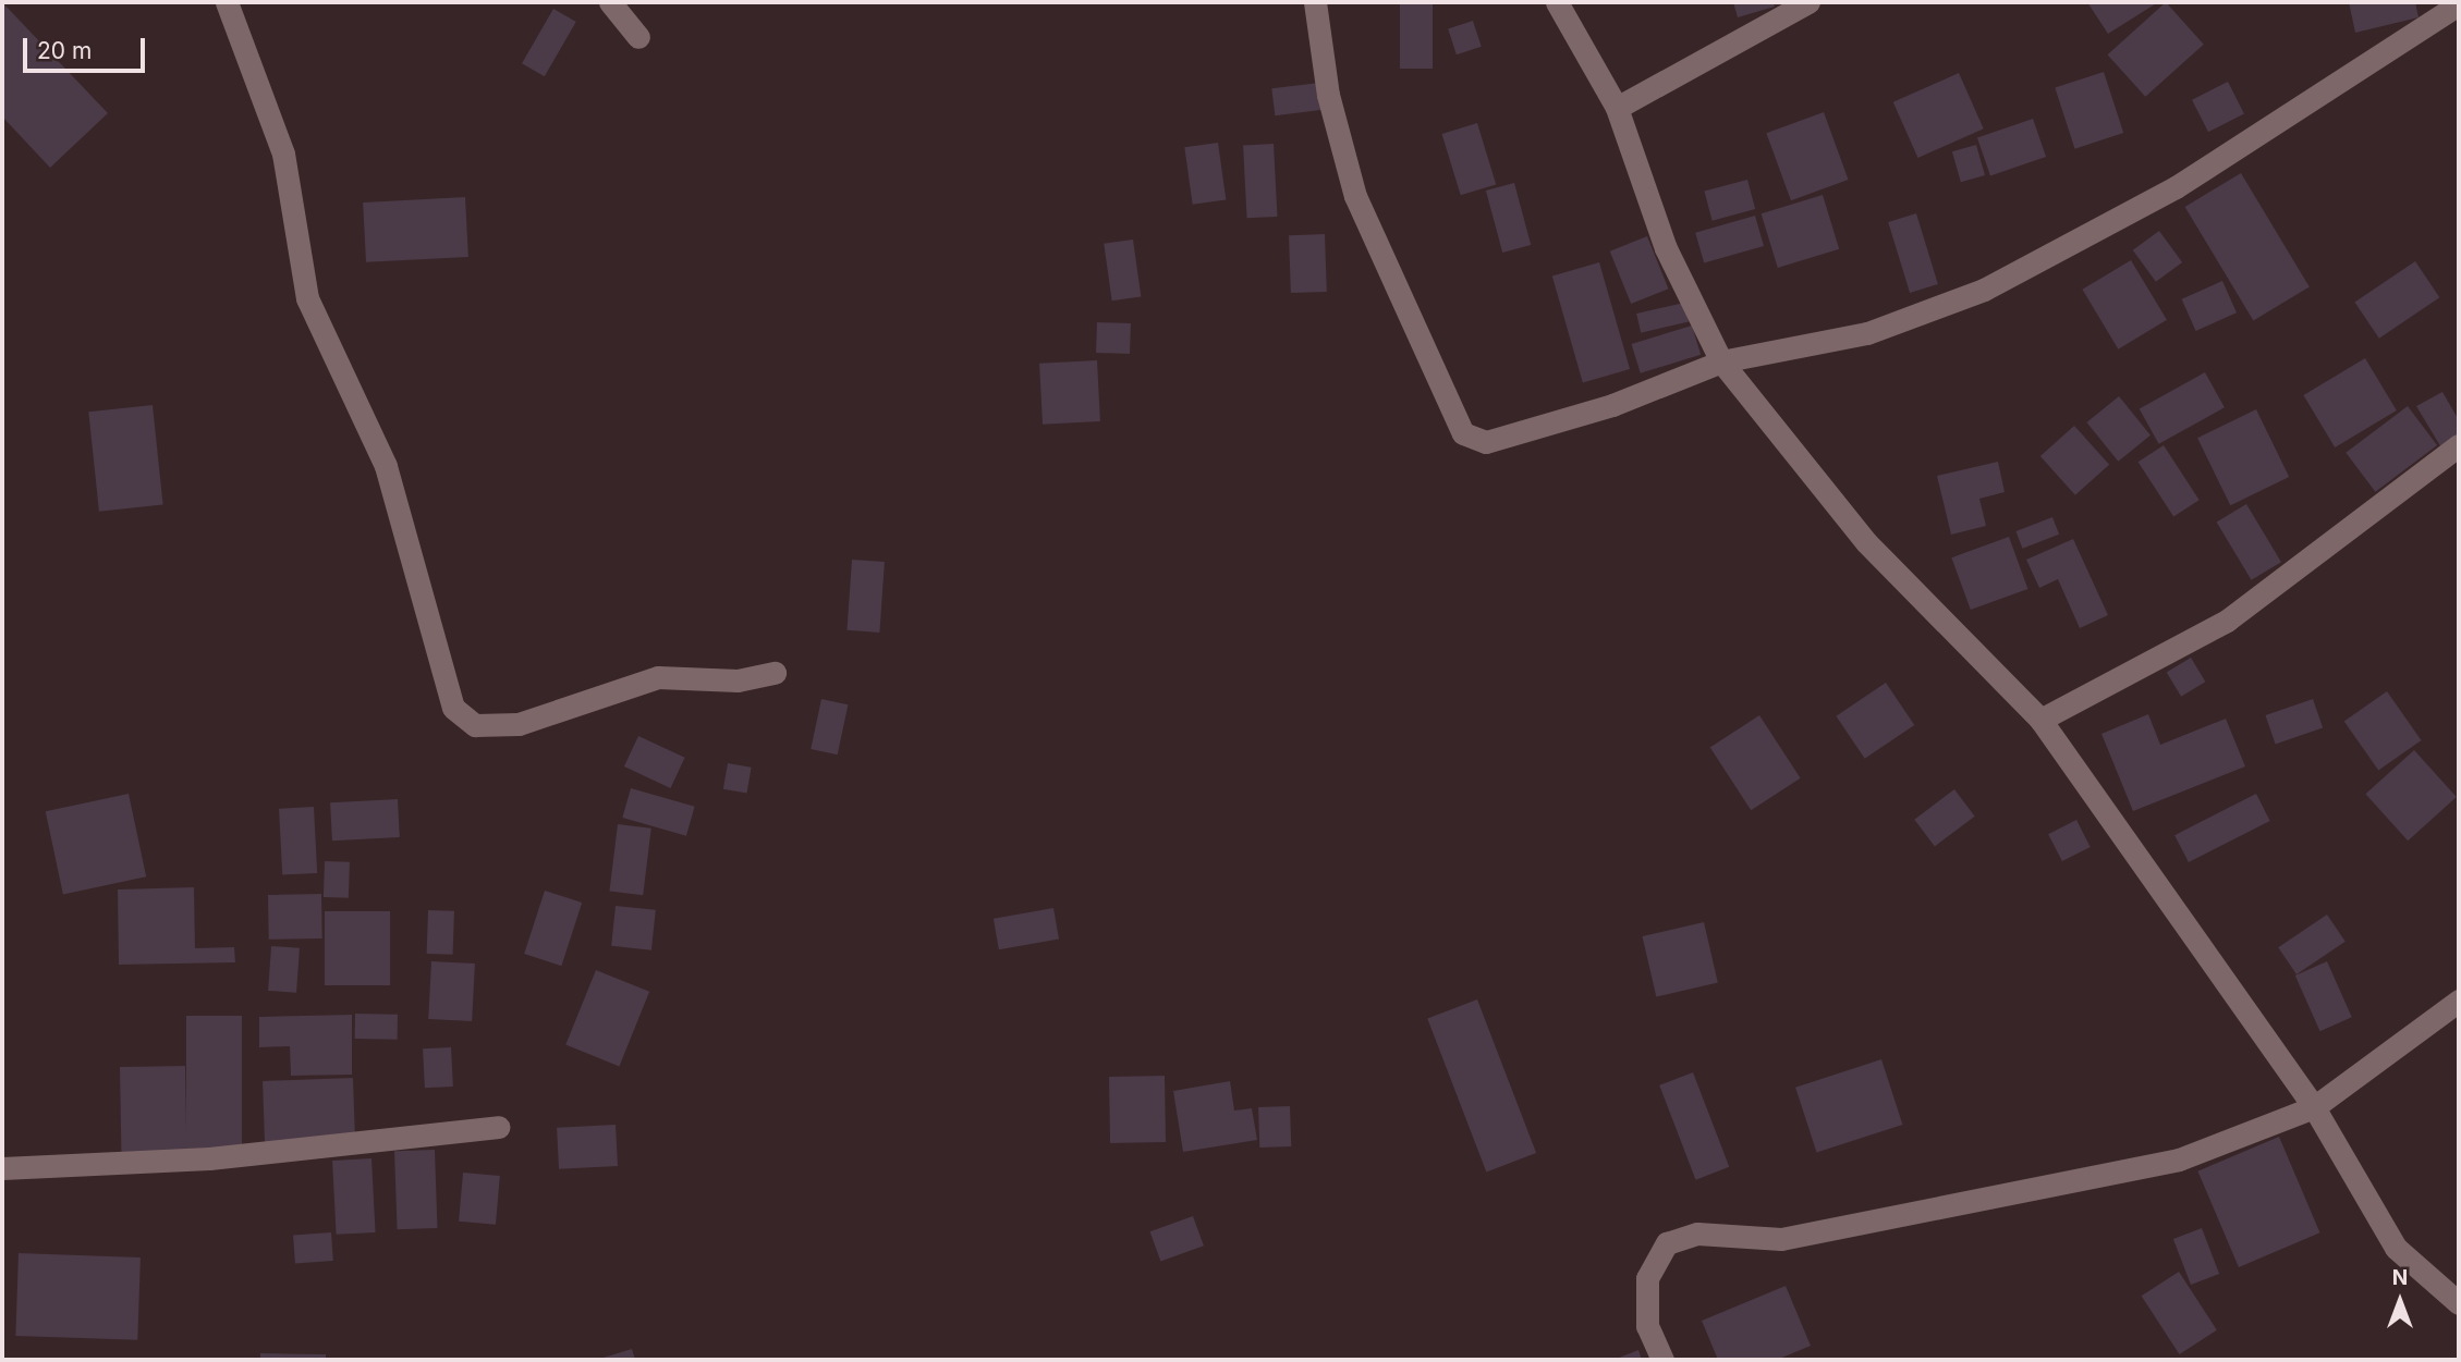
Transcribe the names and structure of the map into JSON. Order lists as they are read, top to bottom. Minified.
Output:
{"scale_bar":"20 m","north":"top"}
